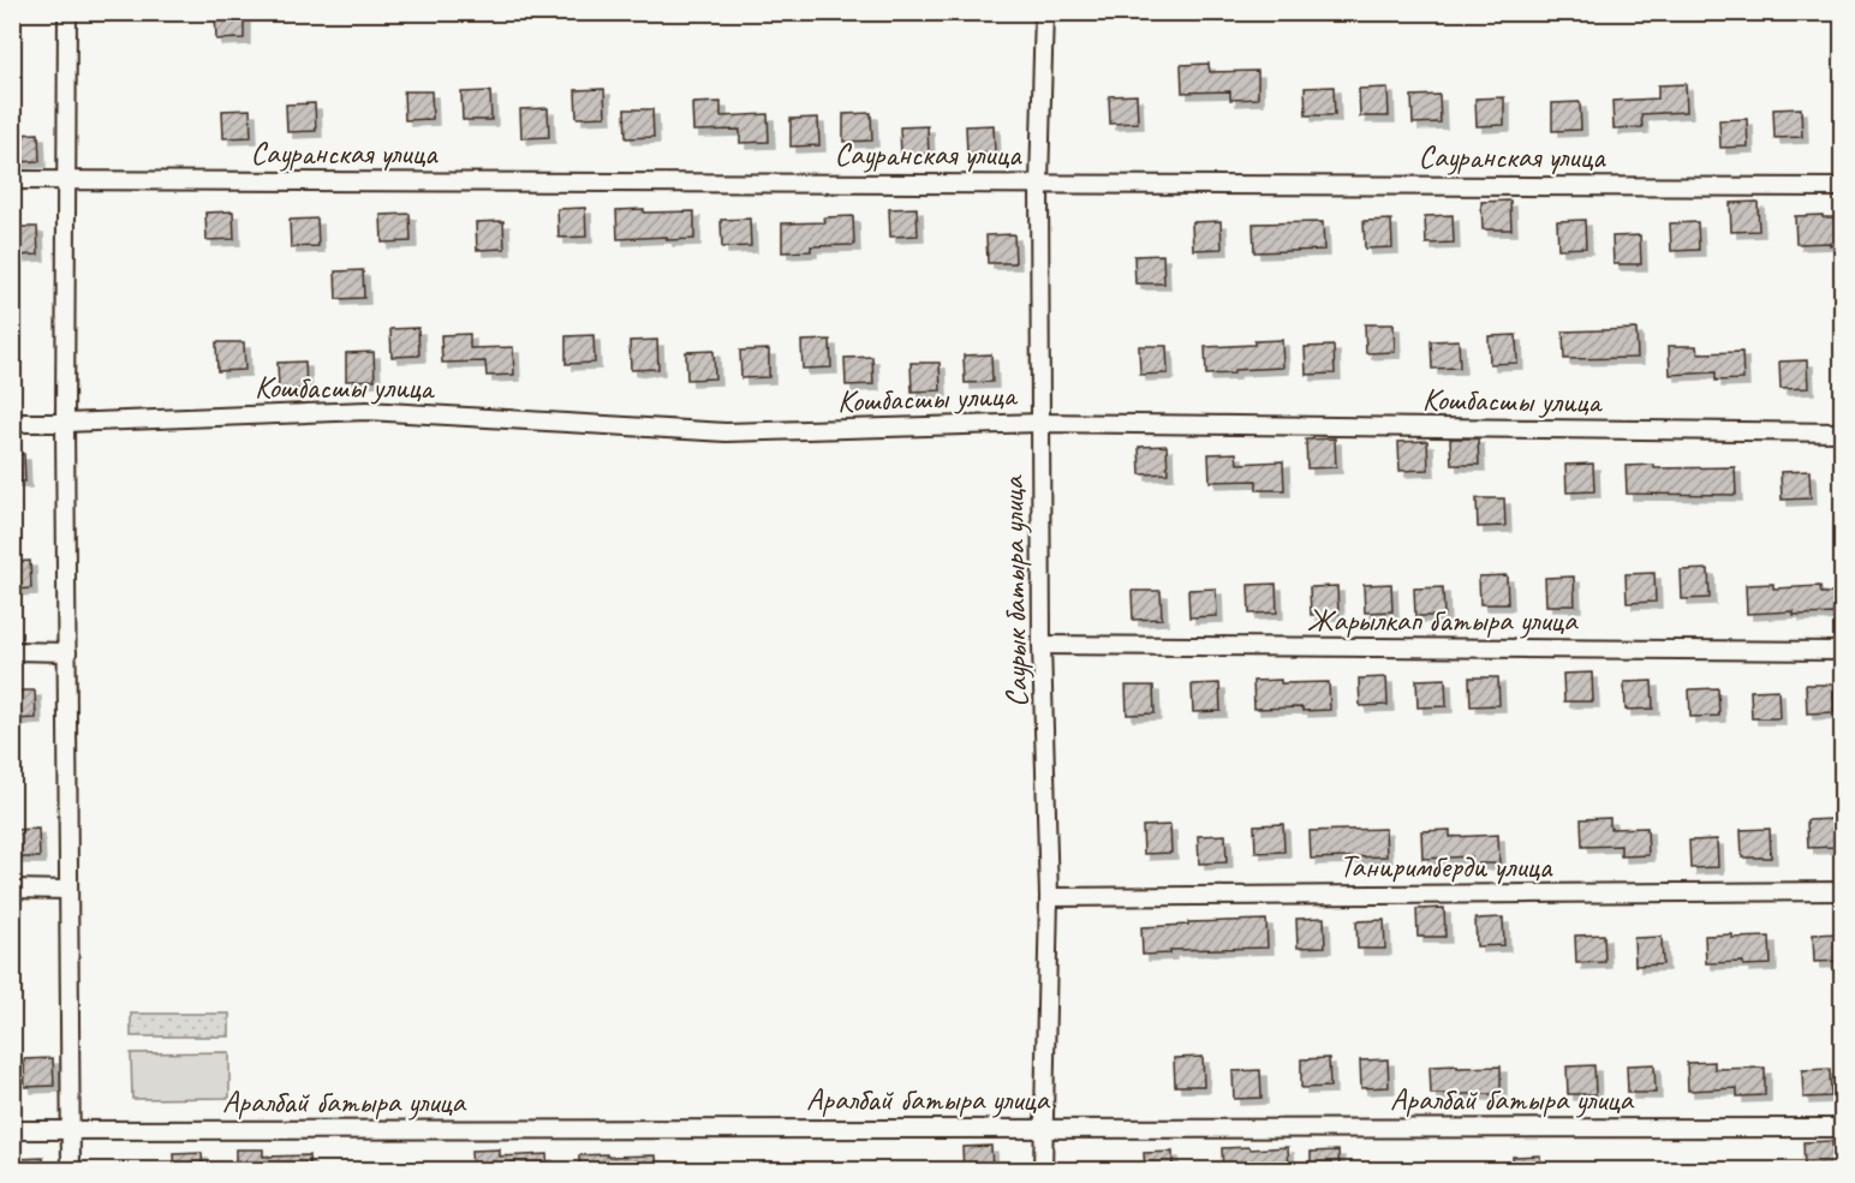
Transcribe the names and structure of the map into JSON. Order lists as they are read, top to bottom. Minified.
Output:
{"streets":{"street":["Сауранская улица","Кошбасшы улица","Саурык батыра улица","Жарылкап батыра улица","Таниримберди улица","Аралбай батыра улица"]},"crossings":[["Сауранская улица","Саурык батыра улица"],["Кошбасшы улица","Саурык батыра улица"],["Саурык батыра улица","Жарылкап батыра улица"],["Саурык батыра улица","Таниримберди улица"],["Саурык батыра улица","Аралбай батыра улица"]]}
